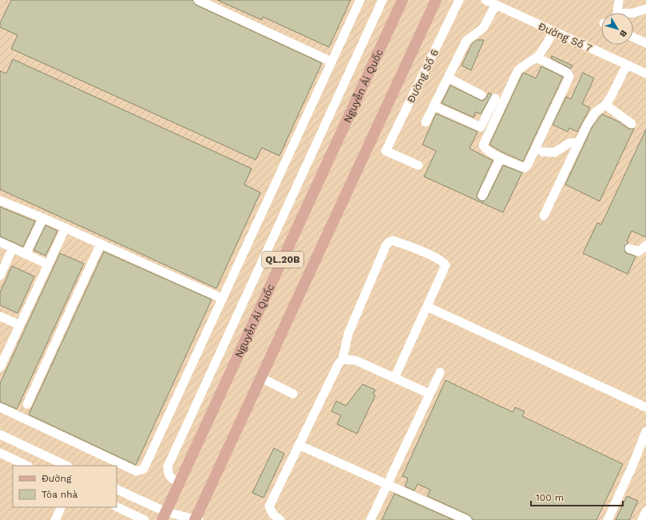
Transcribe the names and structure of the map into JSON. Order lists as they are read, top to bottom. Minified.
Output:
{"streets":{"main road":["Nguyễn Ái Quốc","QL.20B"],"street":["Đường Số 7","Đường Số 6"]},"legend":["Đường","Tòa nhà"],"scale_bar":"100 m","north":"bottom right"}
